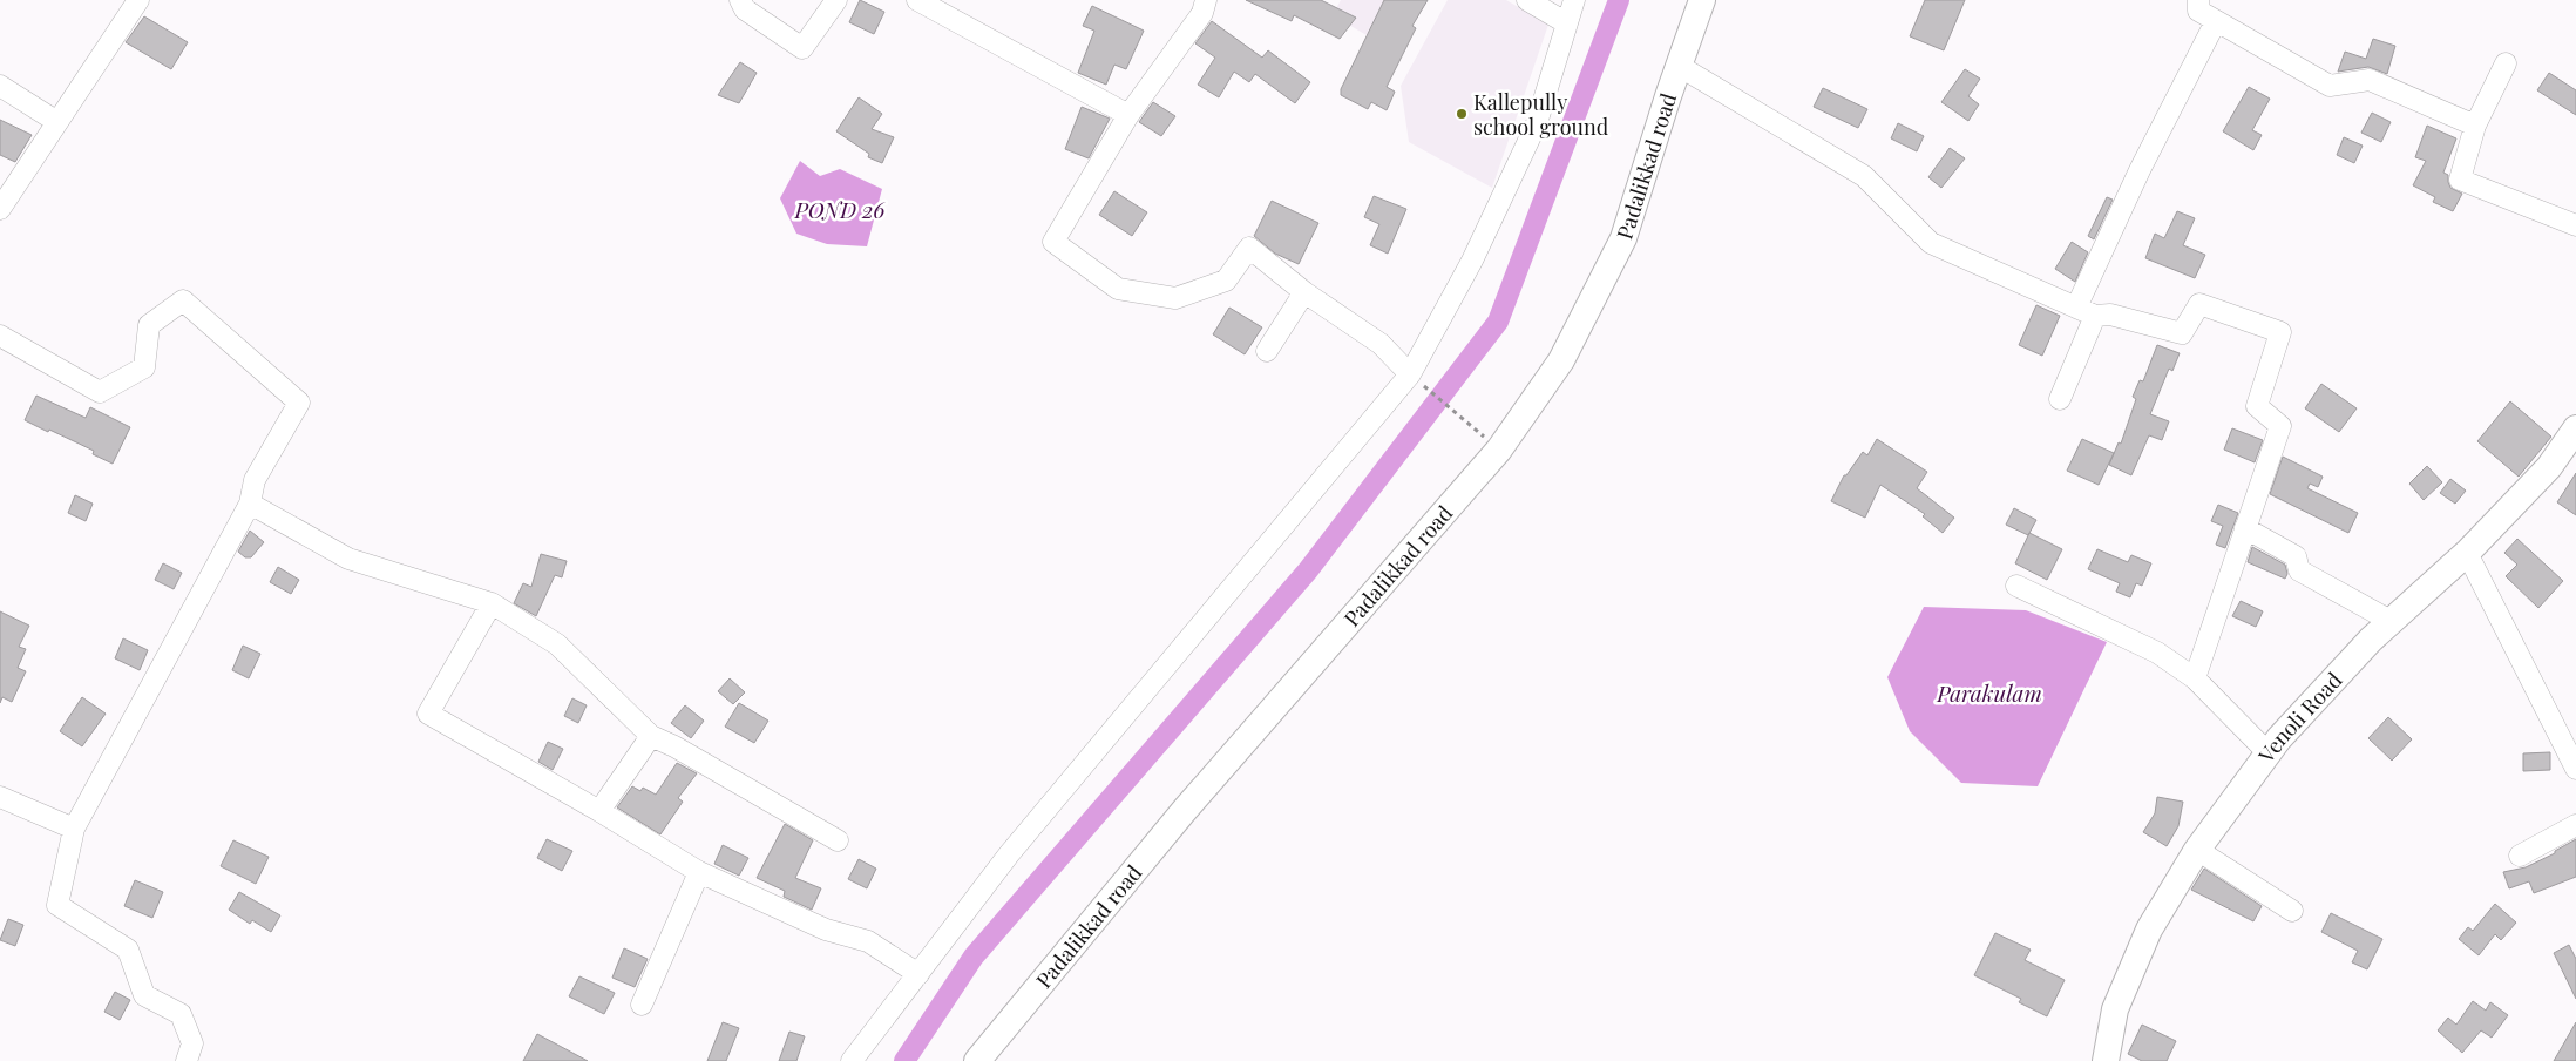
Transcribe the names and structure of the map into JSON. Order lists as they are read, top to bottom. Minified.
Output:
{"streets":{"street":["Padalikkad road","Venoli Road"]},"water":["POND 26","Parakulam"],"places":["Kallepully school ground"]}
